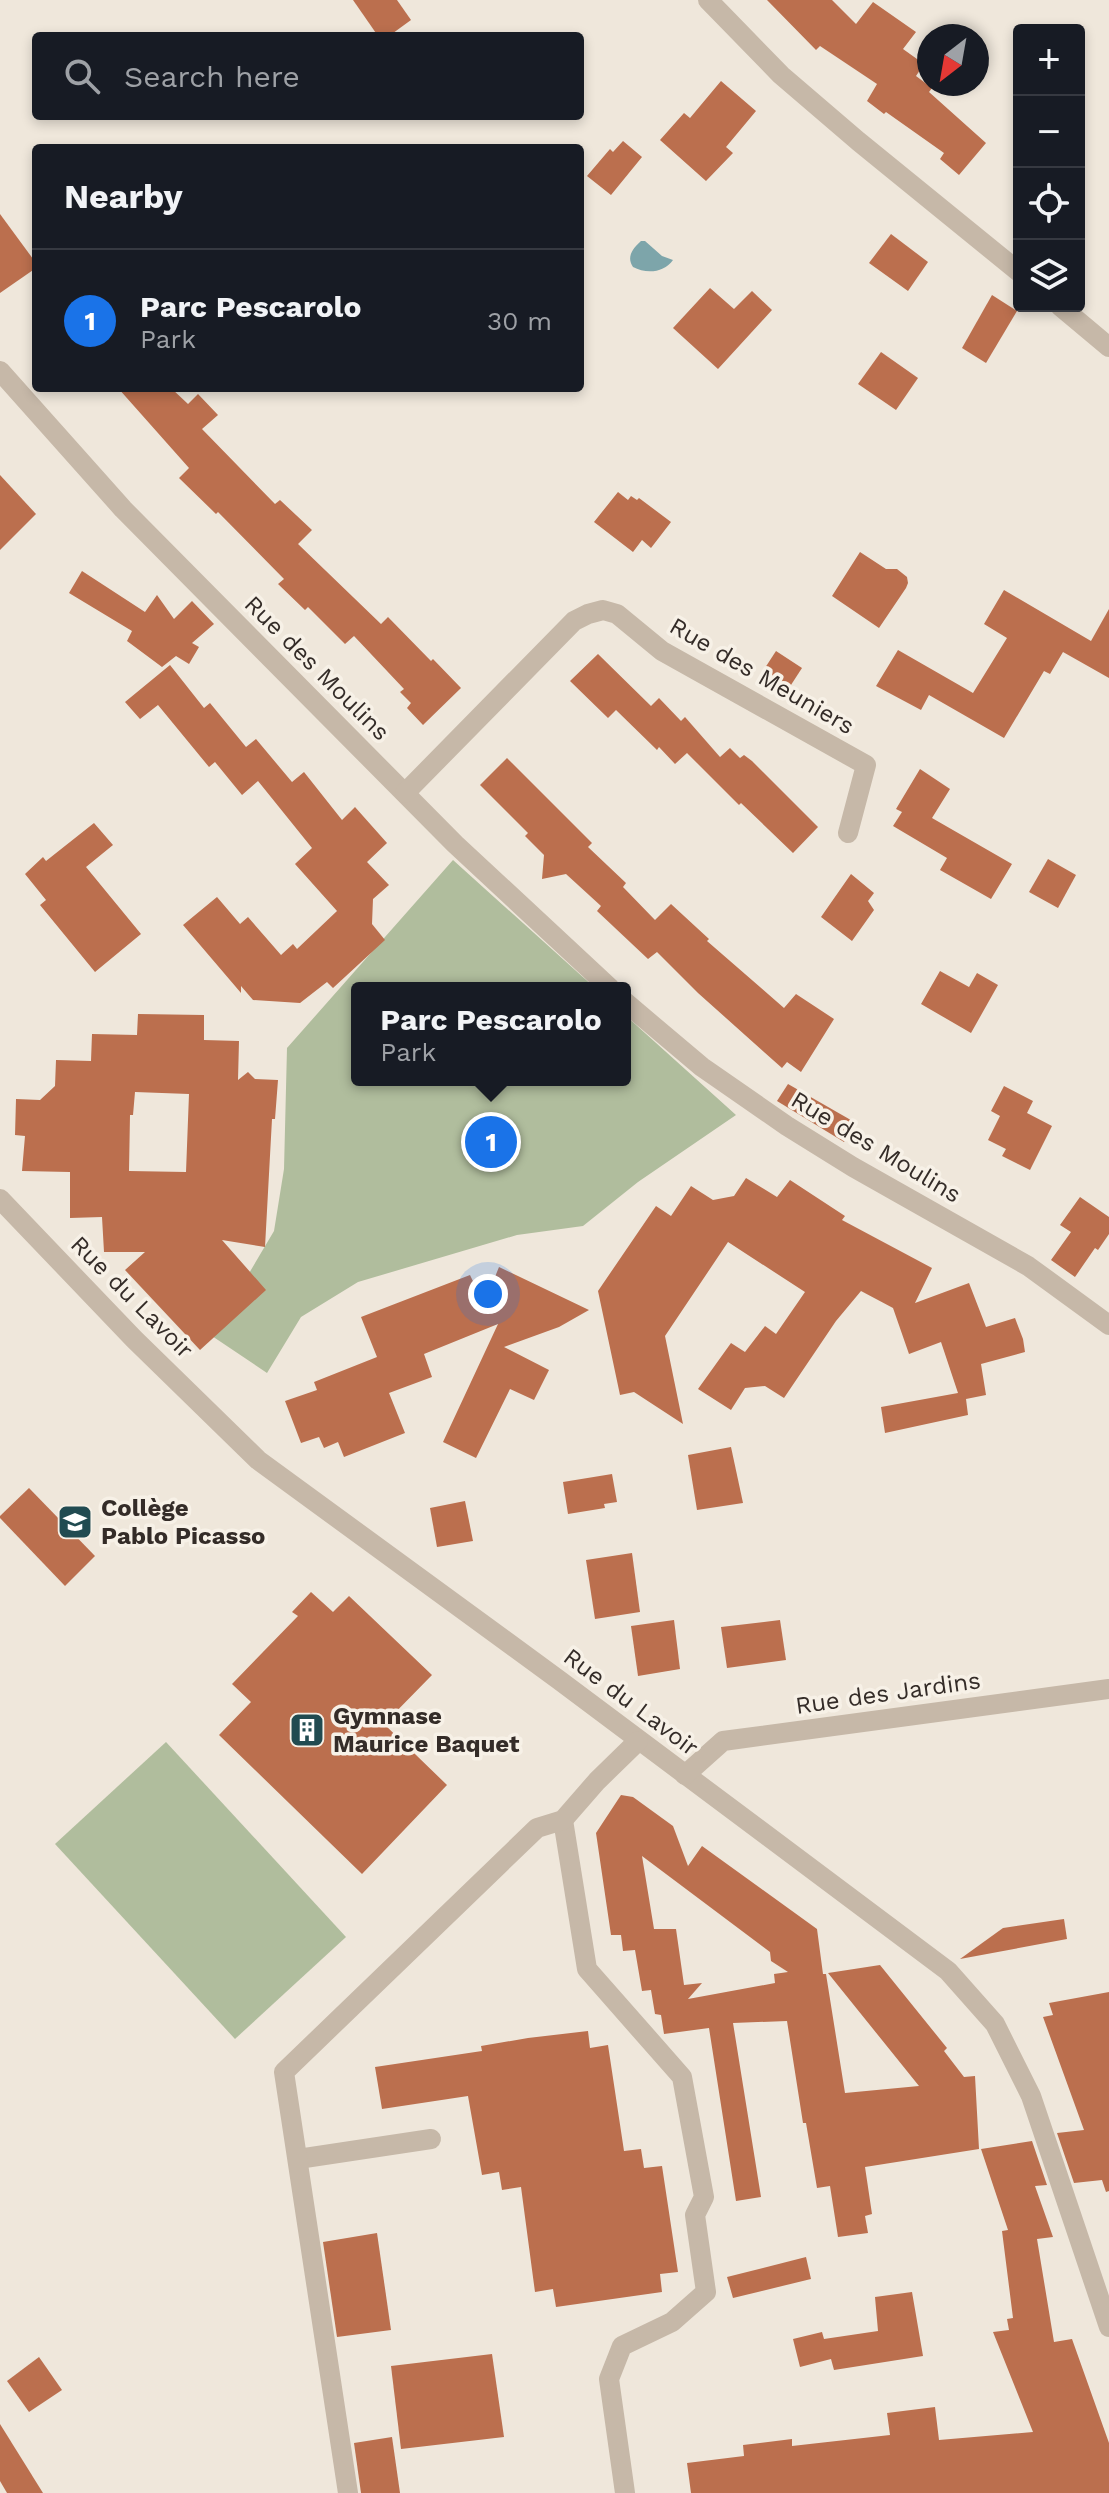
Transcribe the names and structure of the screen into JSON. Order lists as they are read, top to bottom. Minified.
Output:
{"streets":{"street":["Rue des Moulins","Rue des Meuniers","Rue du Lavoir","Rue des Jardins"]},"crossings":[["Rue des Moulins","Rue des Meuniers"],["Rue du Lavoir","Rue des Jardins"]],"places":{"school or university":["Collège Pablo Picasso"],"building":["Gymnase Maurice Baquet"]},"north":"bottom left","page":{"map_buttons":["+","−"],"search":"Search here","heading":"Nearby","list":[{"mark":"1","name":"Parc Pescarolo","note":"Park","value":"30 m"}],"popup":["Parc Pescarolo","Park"],"pins":"1"}}
